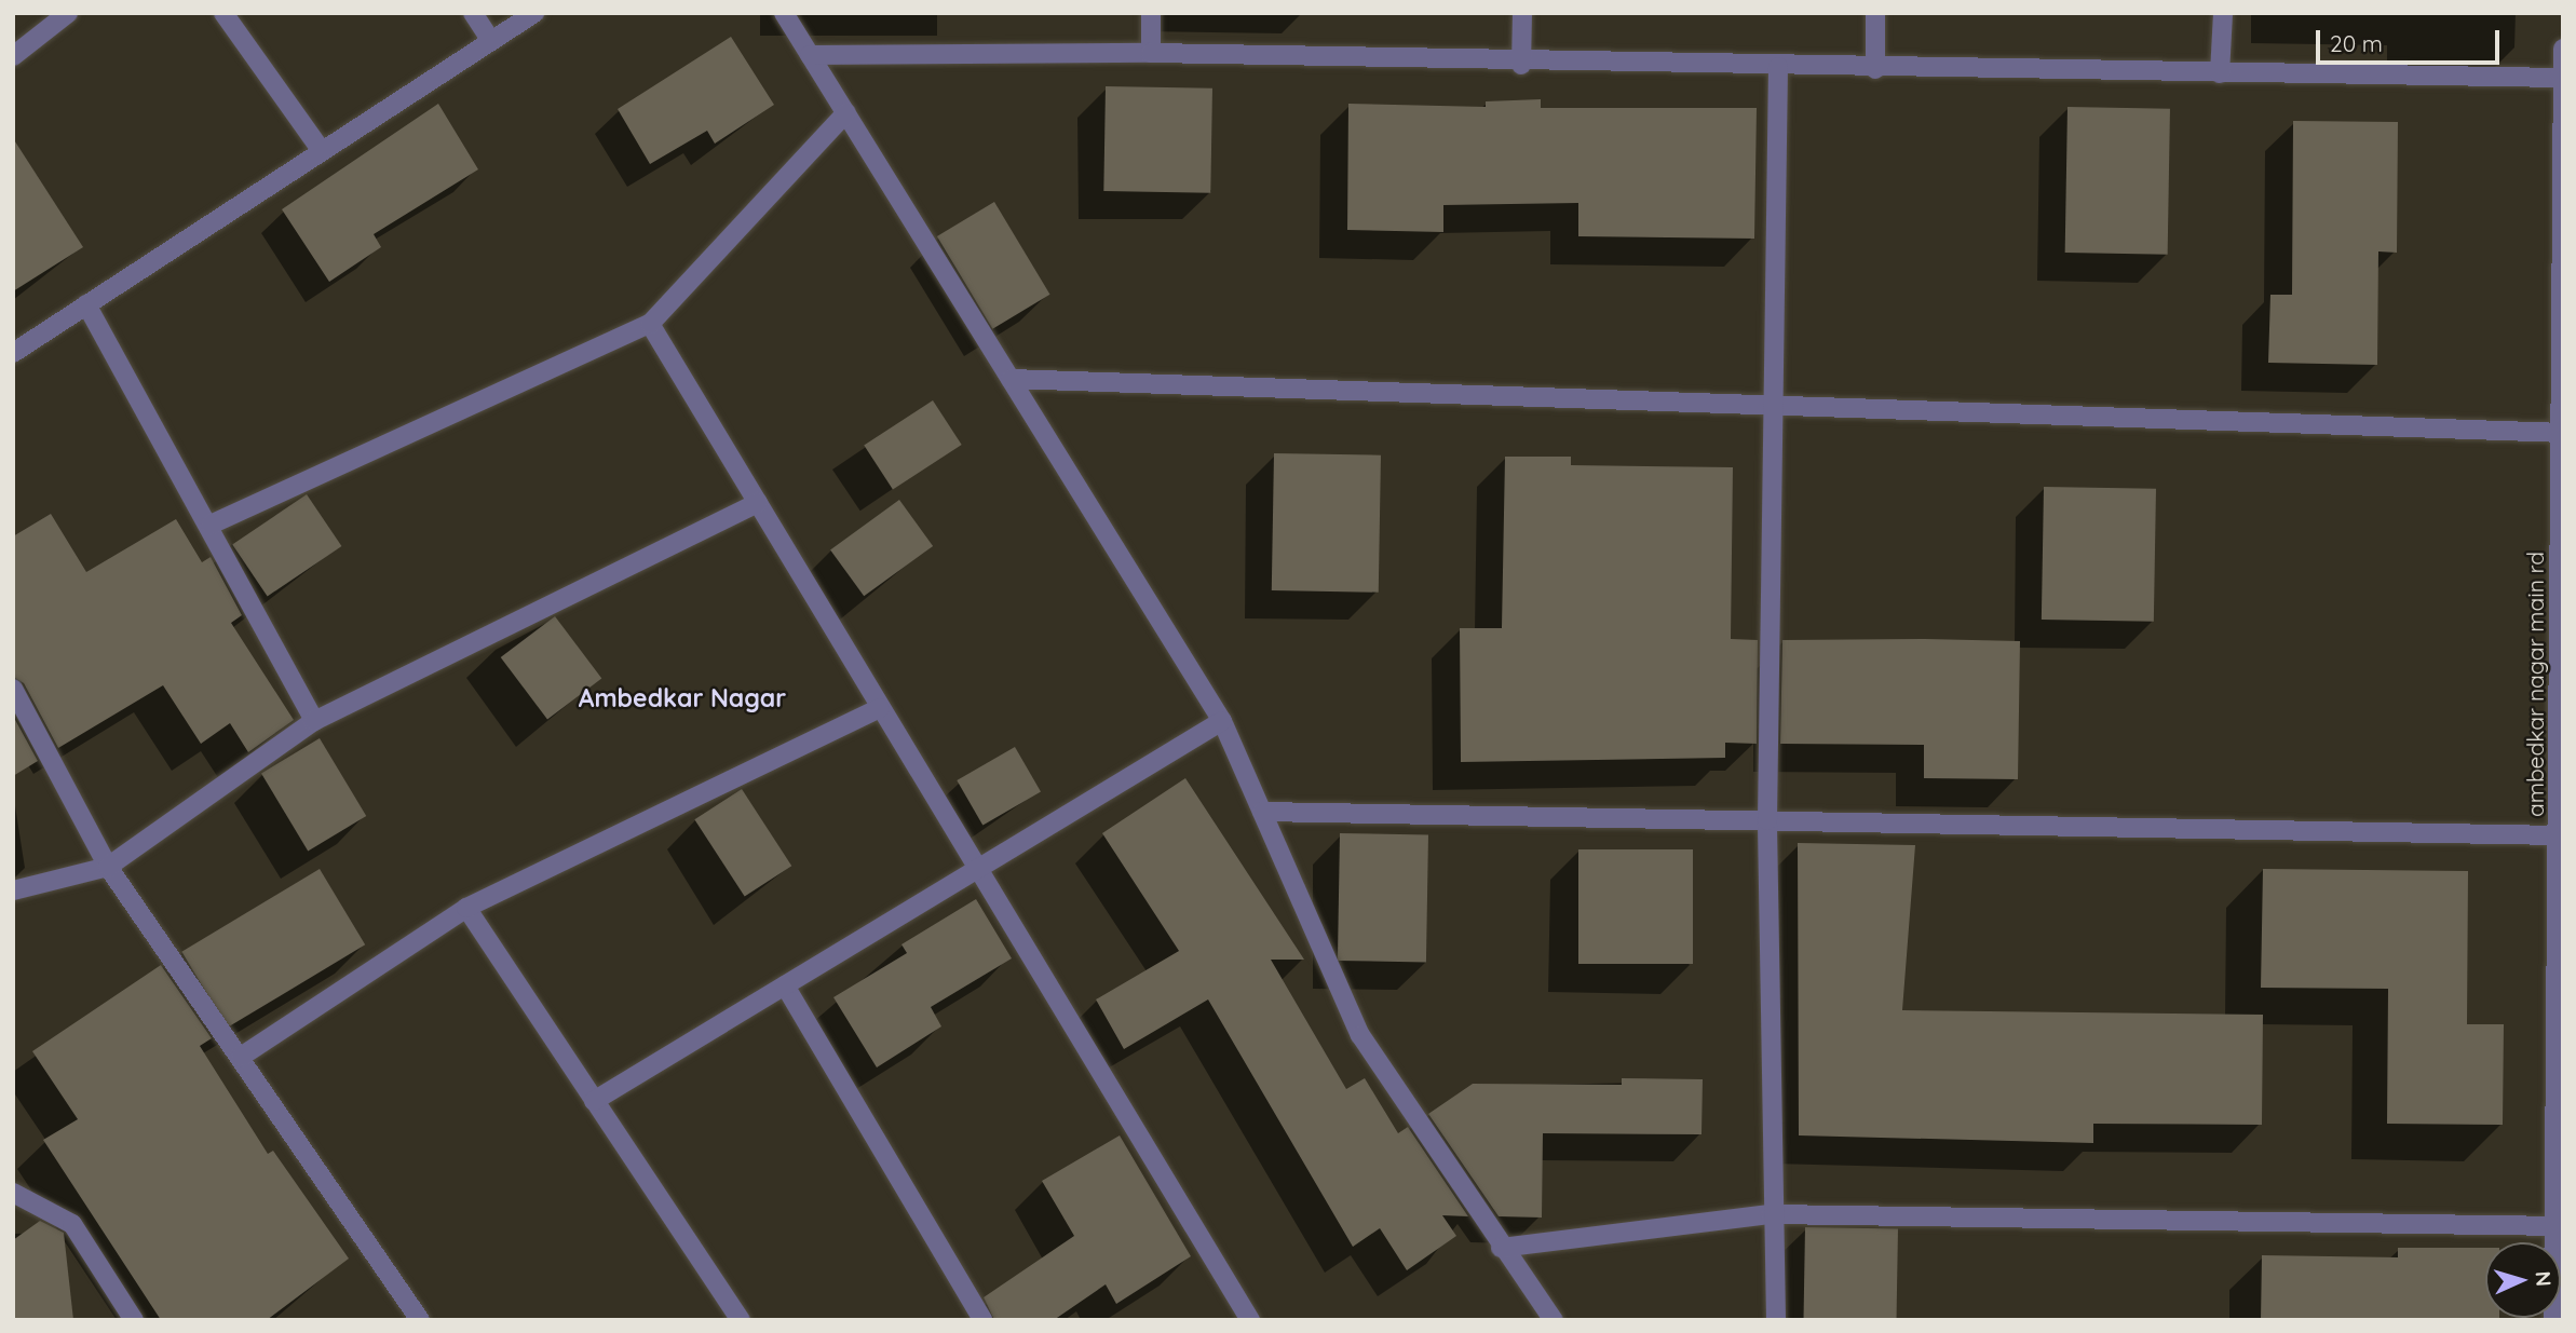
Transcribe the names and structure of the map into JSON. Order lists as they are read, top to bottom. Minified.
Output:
{"streets":{"street":["ambedkar nagar main rd"]},"districts":["Ambedkar Nagar"],"scale_bar":"20 m","north":"right"}
